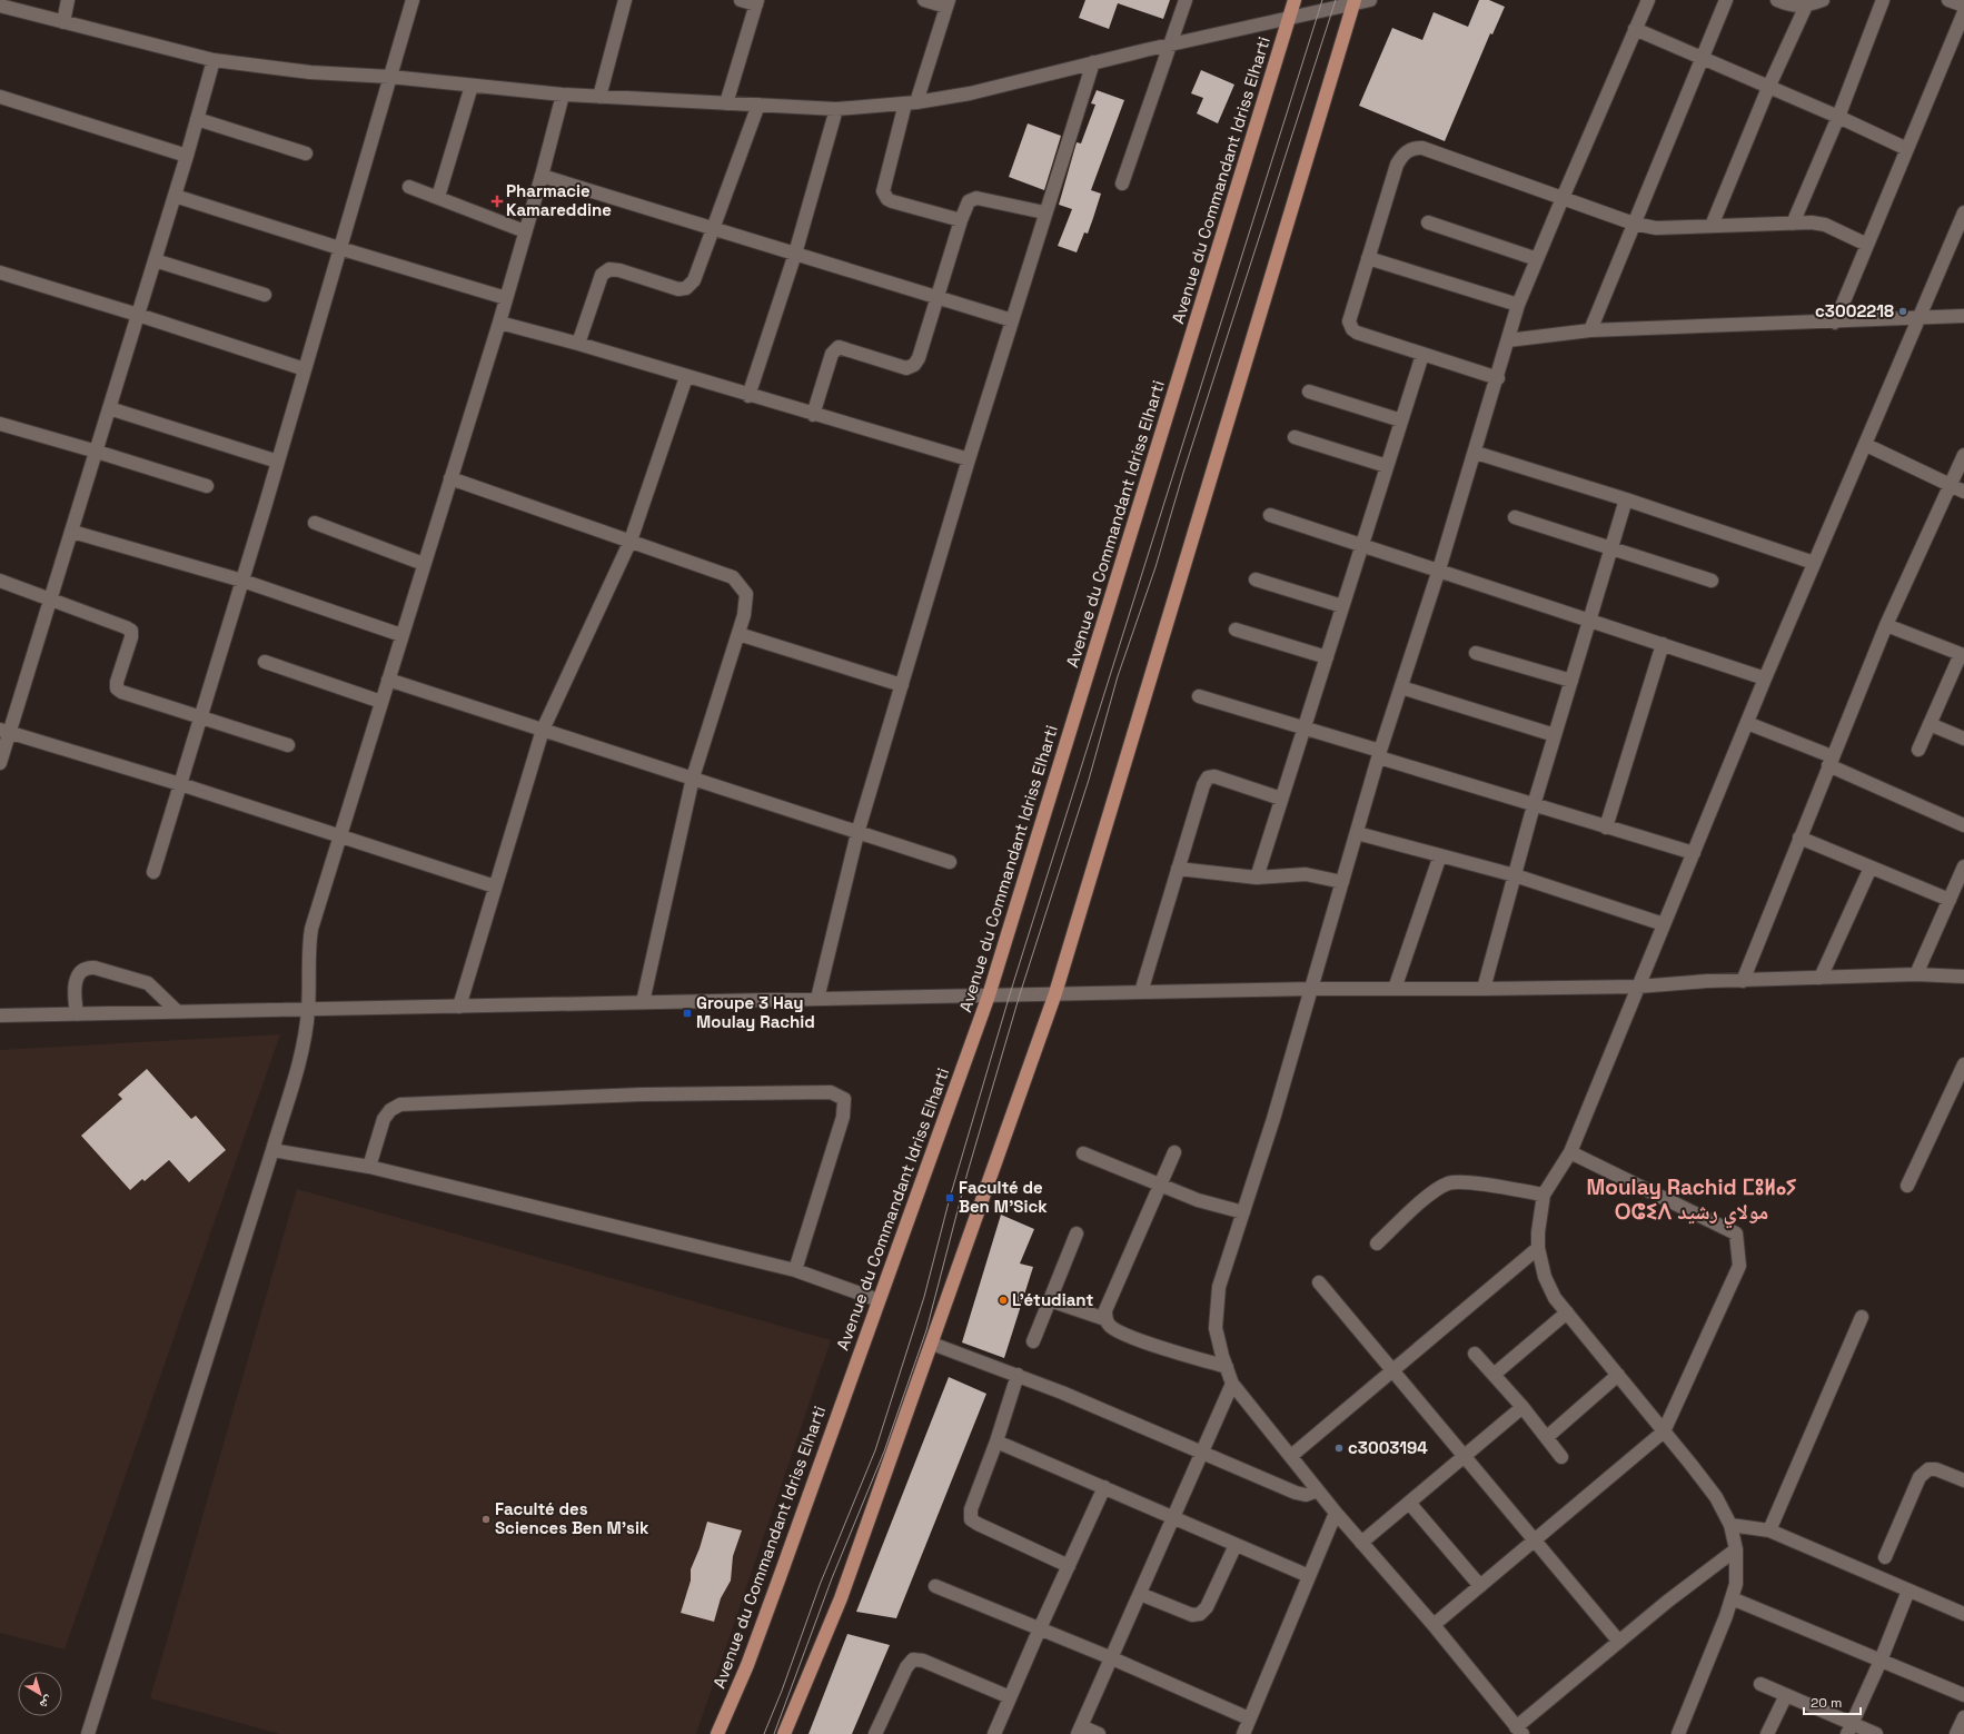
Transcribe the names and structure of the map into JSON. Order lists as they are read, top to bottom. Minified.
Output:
{"streets":{"main road":["Avenue du Commandant Idriss Elharti"]},"districts":["Moulay Rachid ⵎⵓⵍⴰⵢ ⵔⵛⵉⴷ مولاي رشيد"],"places":{"health":["Pharmacie Kamareddine"],"other":["c3002218","L'étudiant","c3003194","Faculté des Sciences Ben M'sik"],"transit":["Groupe 3 Hay Moulay Rachid","Faculté de Ben M'Sick"]},"scale_bar":"20 m","north":"bottom right"}
